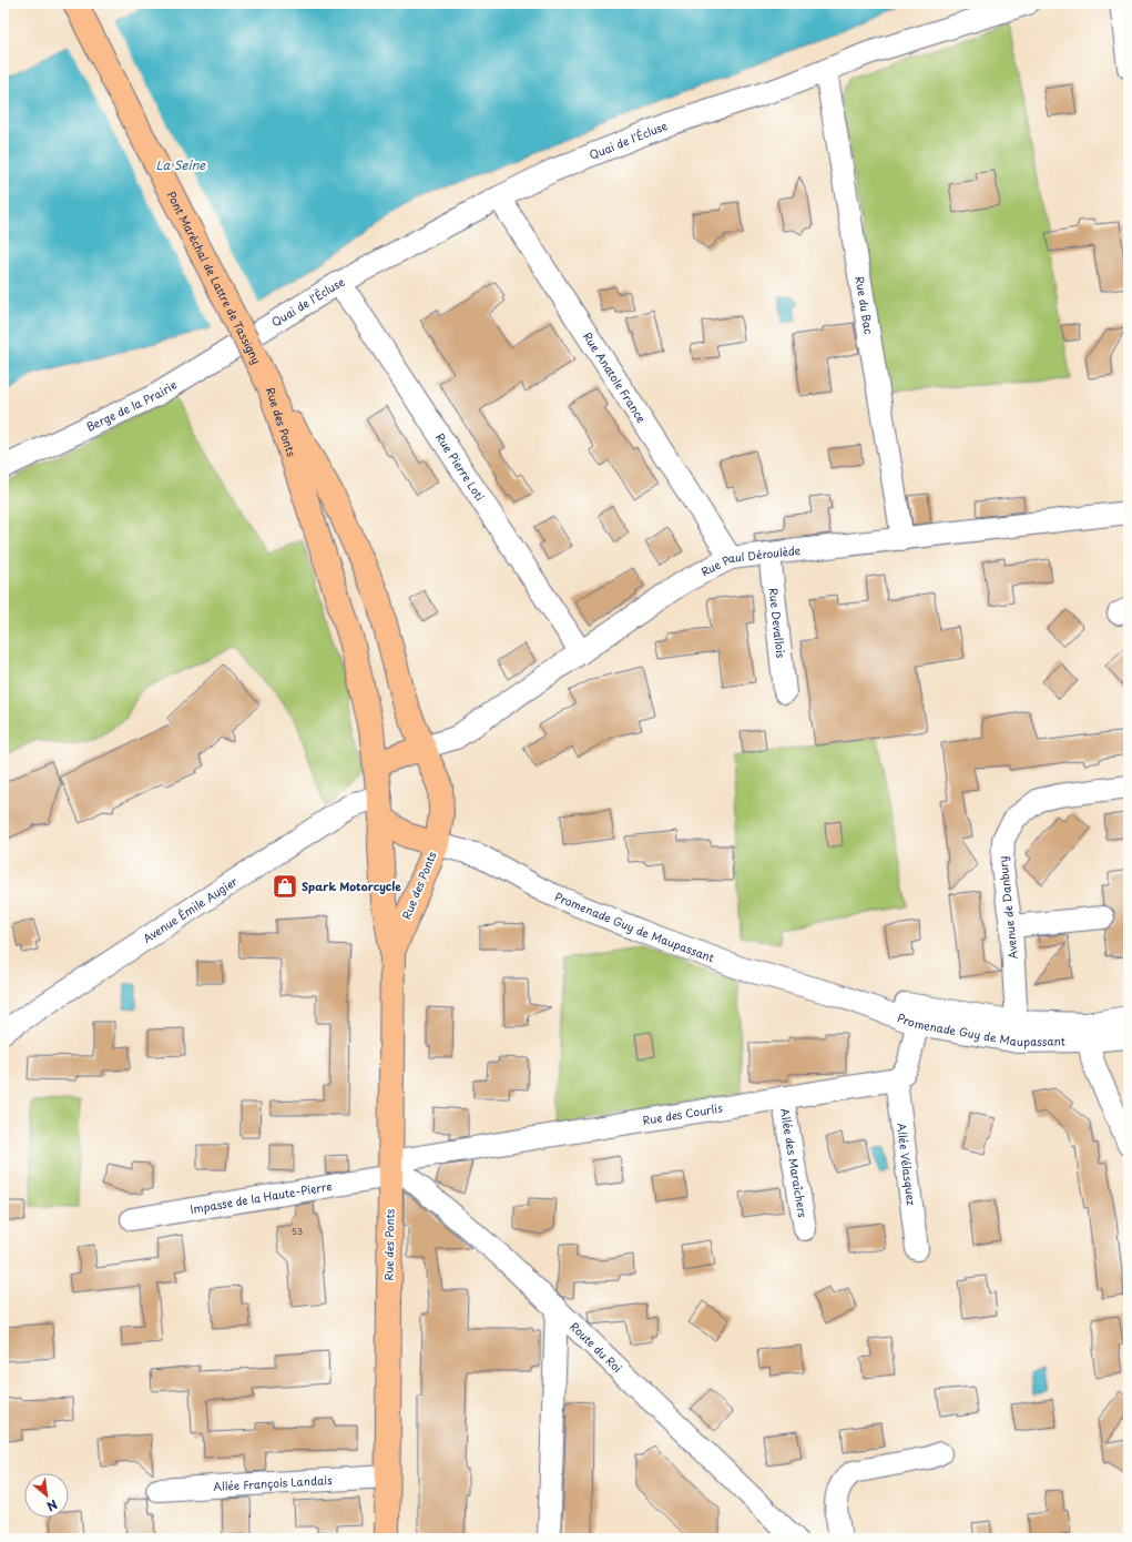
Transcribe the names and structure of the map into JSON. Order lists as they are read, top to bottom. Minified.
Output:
{"streets":{"main road":["Pont Maréchal de Lattre de Tassigny","Rue des Ponts"],"street":["Quai de l'Écluse","Rue du Bac","Rue Anatole France","Berge de la Prairie","Rue Pierre Loti","Rue Paul Déroulède","Rue Devallois","Avenue de Danbury","Avenue Émile Augier","Promenade Guy de Maupassant","Rue des Courlis","Allée des Maraîchers","Allée Vélasquez","Impasse de la Haute-Pierre","Route du Roi","Allée François Landais"]},"crossings":[["Quai de l'Écluse","Rue du Bac"],["Quai de l'Écluse","Rue Anatole France"],["Quai de l'Écluse","Berge de la Prairie"],["Quai de l'Écluse","Rue Pierre Loti"],["Pont Maréchal de Lattre de Tassigny","Rue des Ponts"],["Rue du Bac","Rue Paul Déroulède"],["Rue Anatole France","Rue Paul Déroulède"],["Rue des Ponts","Rue Paul Déroulède"],["Rue des Ponts","Avenue Émile Augier"],["Rue des Ponts","Promenade Guy de Maupassant"],["Rue des Ponts","Rue des Courlis"],["Rue des Ponts","Impasse de la Haute-Pierre"],["Rue des Ponts","Route du Roi"],["Rue des Ponts","Allée François Landais"],["Rue Pierre Loti","Rue Paul Déroulède"],["Rue Paul Déroulède","Rue Devallois"],["Avenue de Danbury","Promenade Guy de Maupassant"],["Rue des Courlis","Allée des Maraîchers"],["Rue des Courlis","Allée Vélasquez"],["Rue des Courlis","Impasse de la Haute-Pierre"],["Rue des Courlis","Route du Roi"],["Impasse de la Haute-Pierre","Route du Roi"]],"water":["La Seine"],"places":{"shop":["Spark Motorcycle"]},"house_numbers":["53"],"north":"bottom right"}
